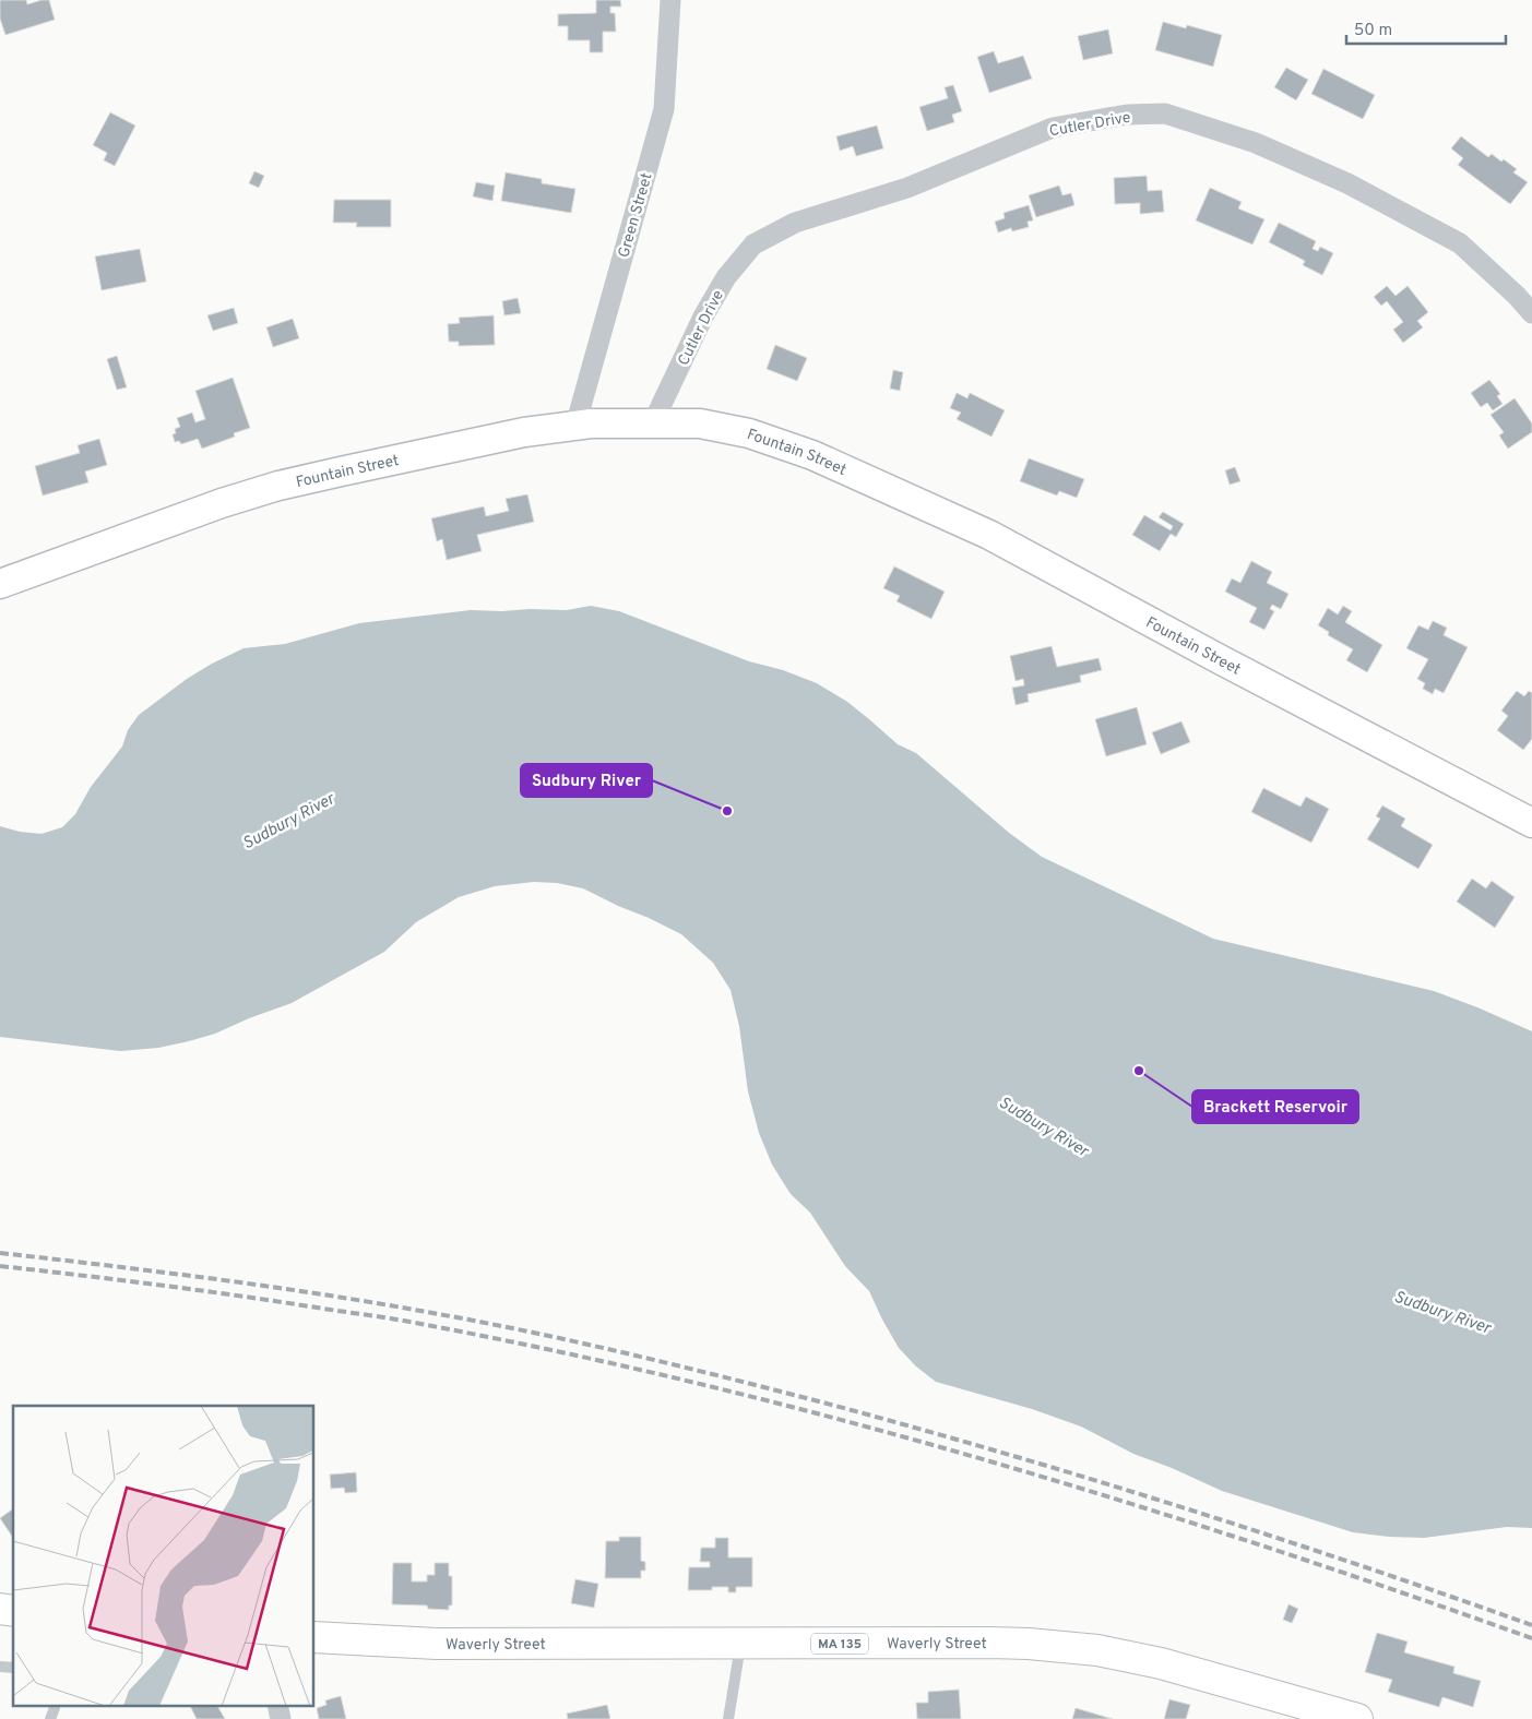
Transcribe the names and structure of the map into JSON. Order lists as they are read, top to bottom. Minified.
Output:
{"streets":{"main road":["Waverly Street","MA 135"],"street":["Cutler Drive","Green Street","Fountain Street"]},"crossings":[["Cutler Drive","Fountain Street"],["Green Street","Fountain Street"]],"water":["Sudbury River"],"places":["Sudbury River","Brackett Reservoir"],"scale_bar":"50 m"}
